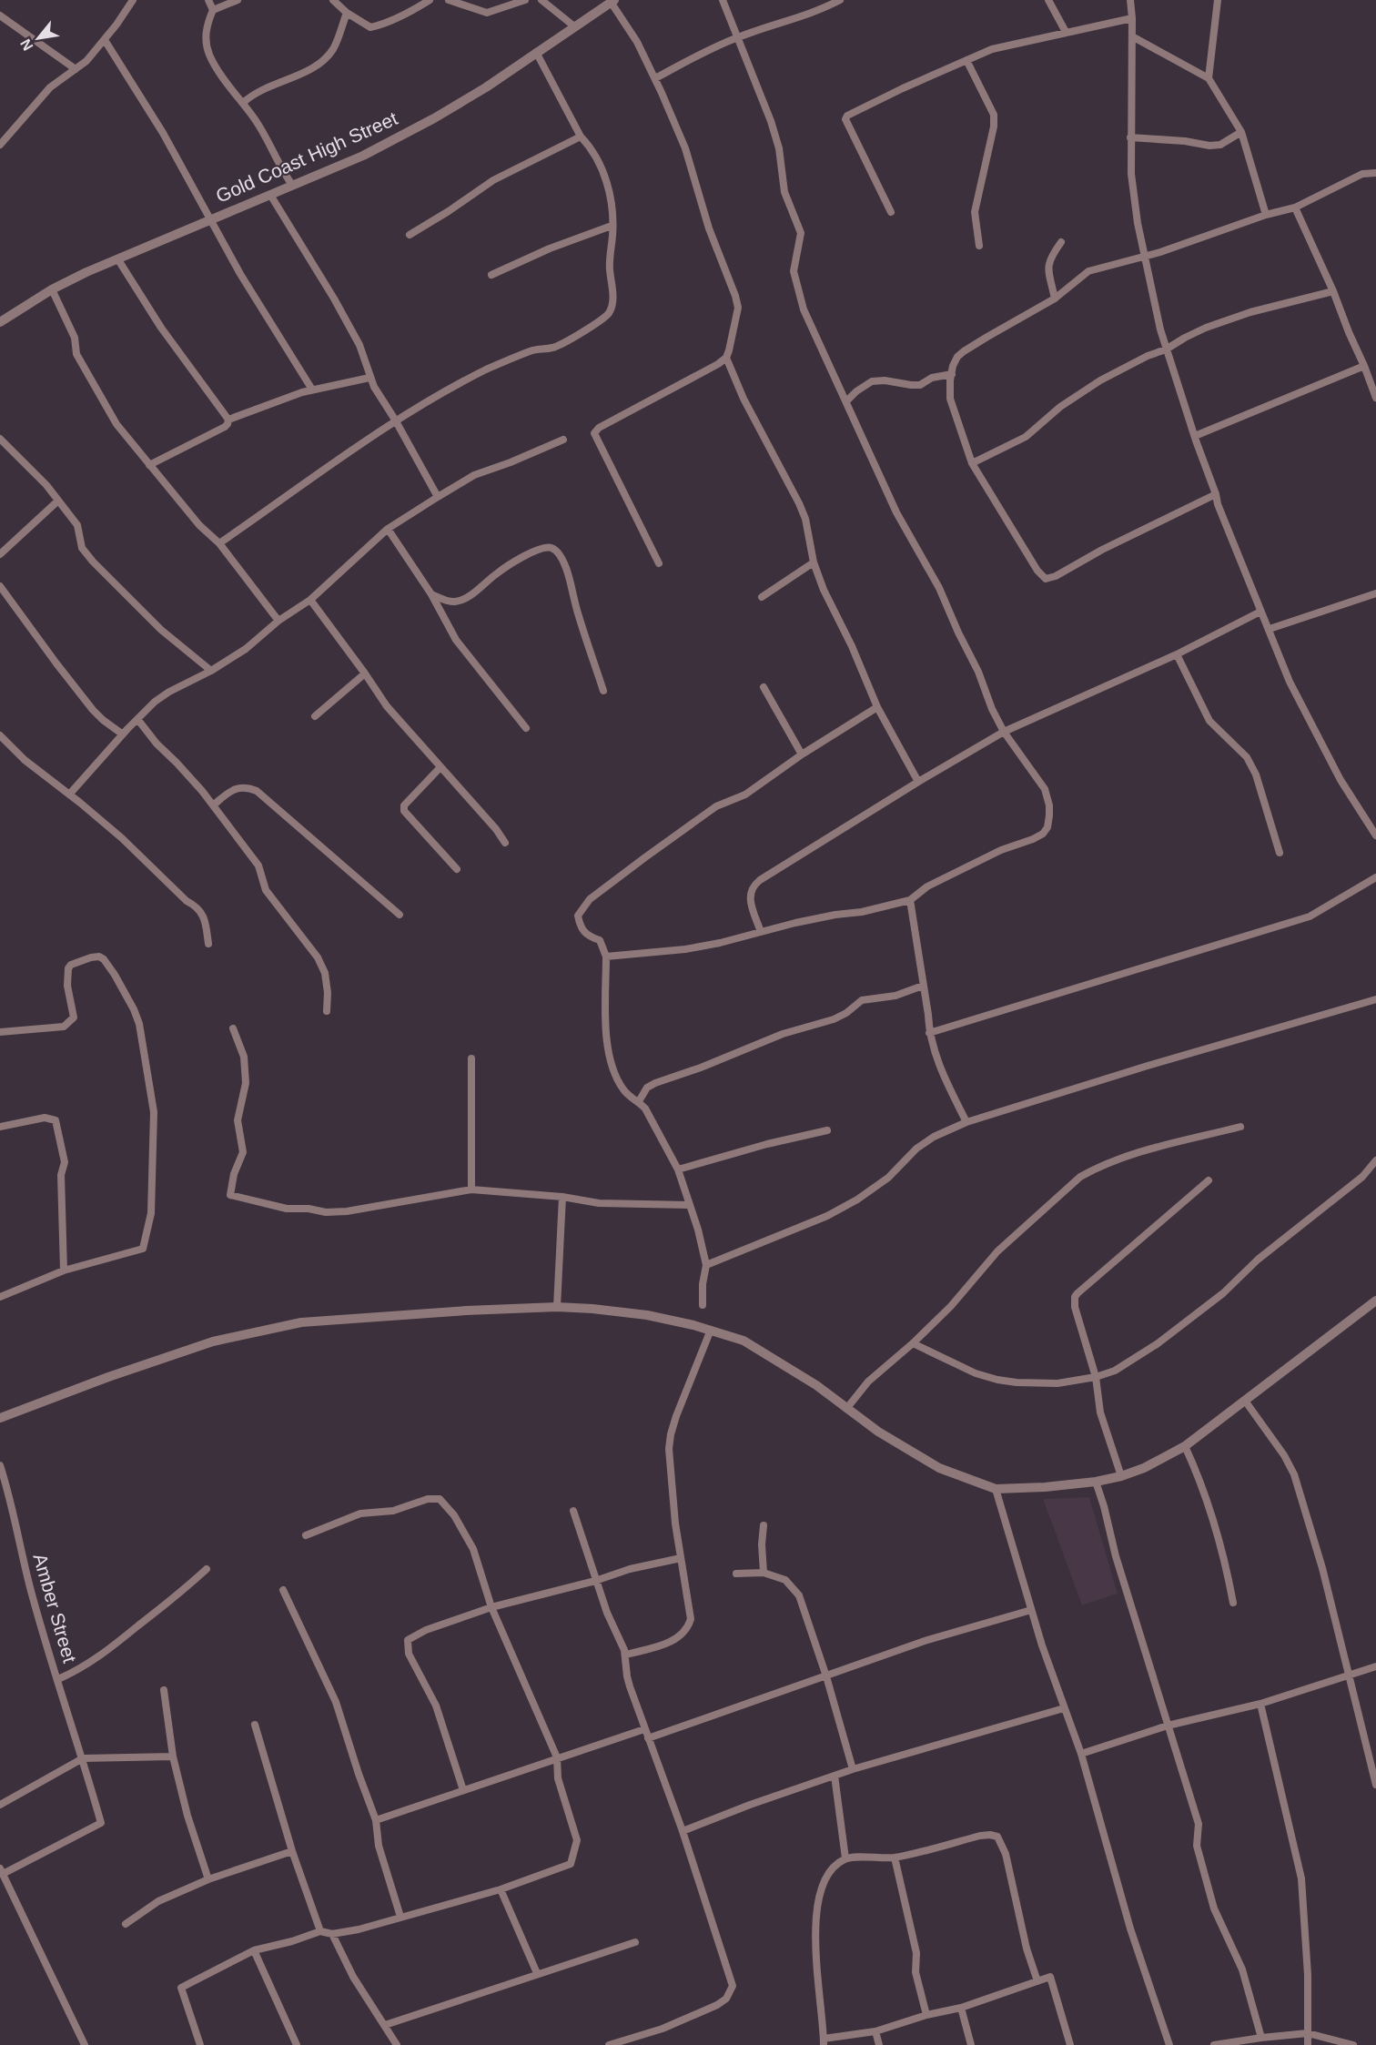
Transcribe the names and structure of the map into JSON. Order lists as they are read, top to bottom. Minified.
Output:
{"streets":{"street":["Gold Coast High Street","Amber Street"]},"north":"bottom left"}
